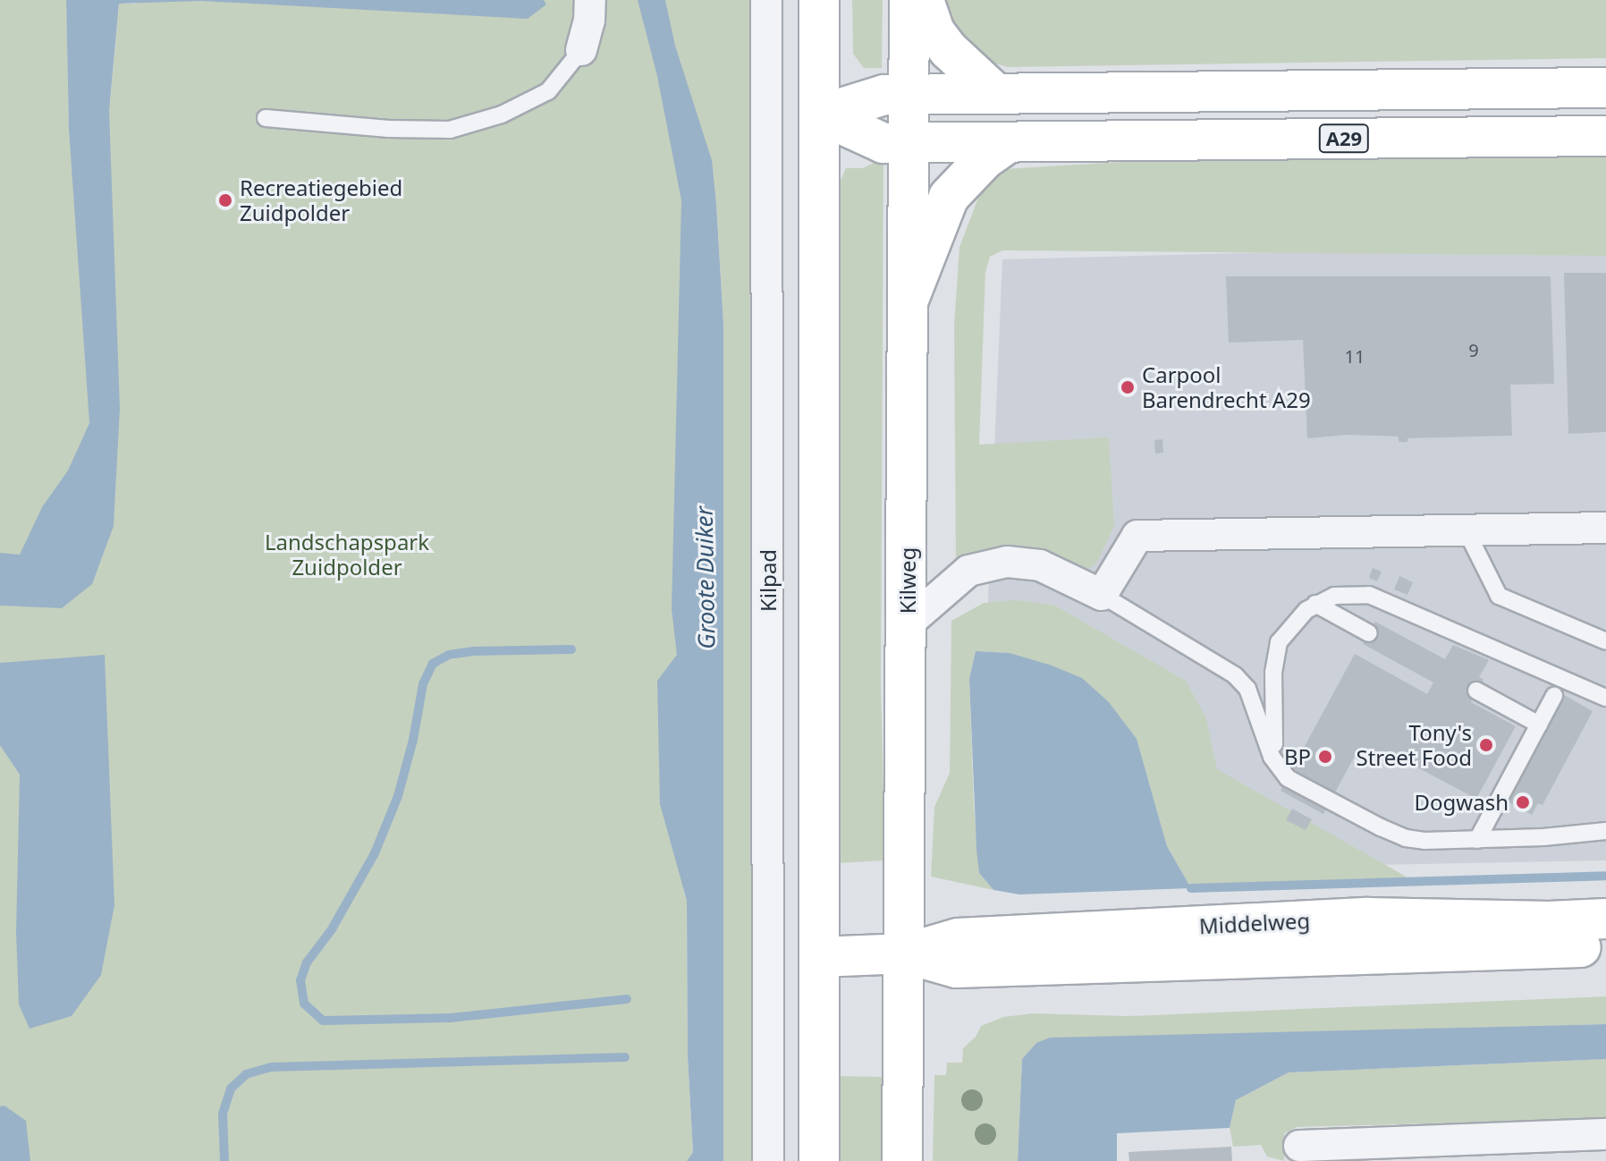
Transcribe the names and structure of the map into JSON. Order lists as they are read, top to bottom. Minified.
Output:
{"streets":{"main road":["A29","Kilweg","Middelweg"],"street":["Kilpad"]},"crossings":[["A29","Kilweg"],["Kilweg","Middelweg"]],"water":["Groote Duiker"],"parks":["Landschapspark Zuidpolder"],"places":["Recreatiegebied Zuidpolder","Carpool Barendrecht A29","Tony's Street Food","BP","Dogwash"],"house_numbers":["9","11"]}
